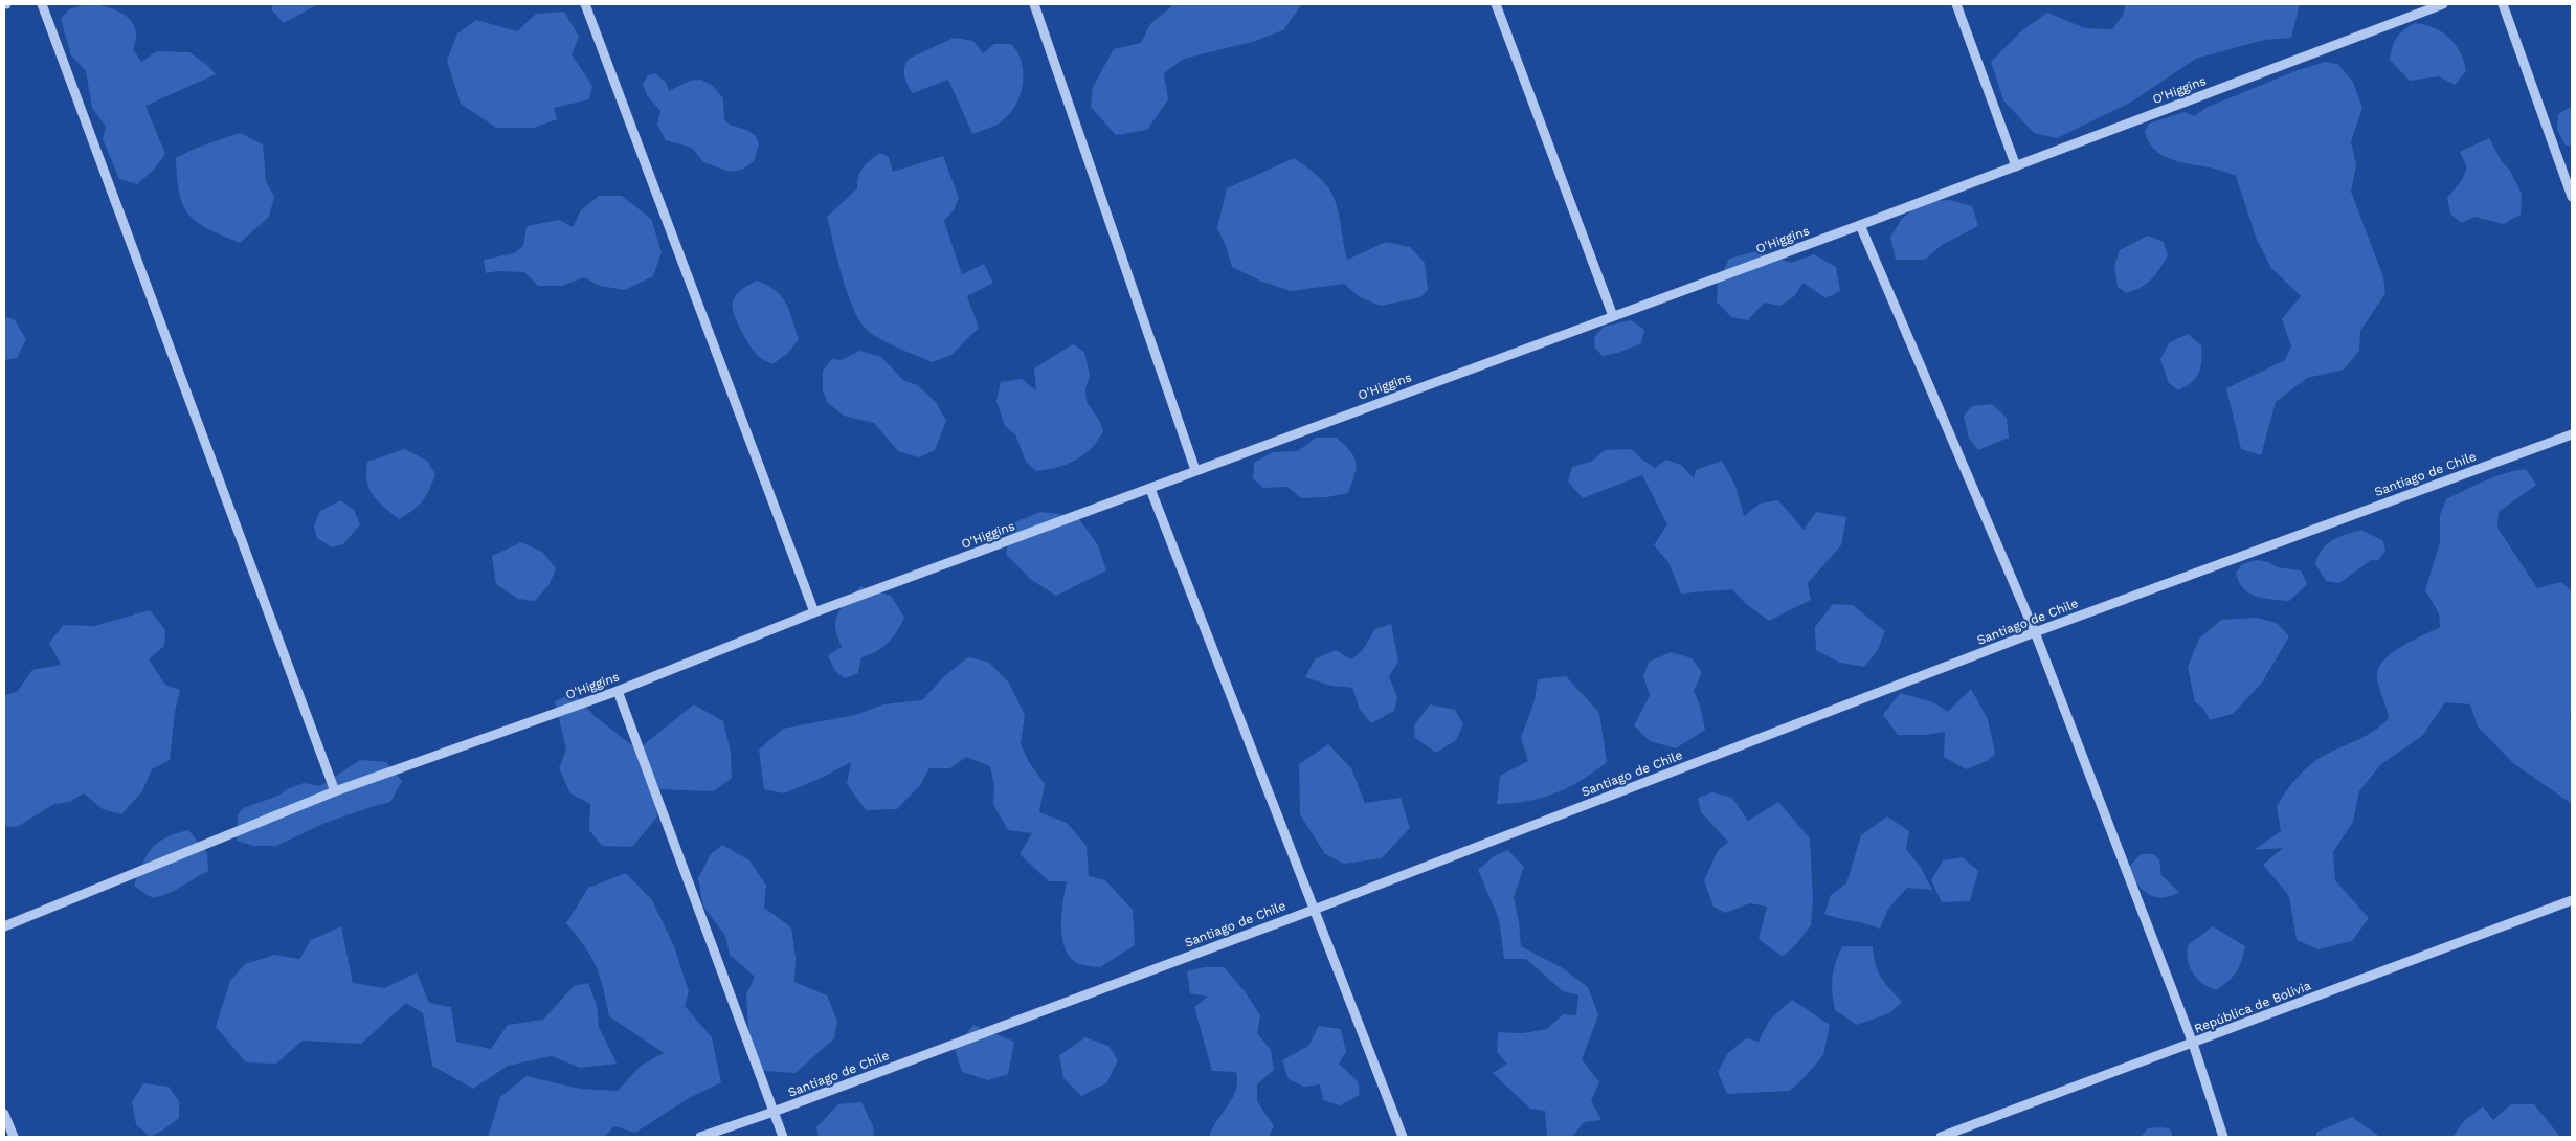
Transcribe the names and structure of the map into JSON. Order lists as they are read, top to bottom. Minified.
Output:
{"streets":{"street":["O'Higgins","Santiago de Chile","República de Bolivia"]}}
